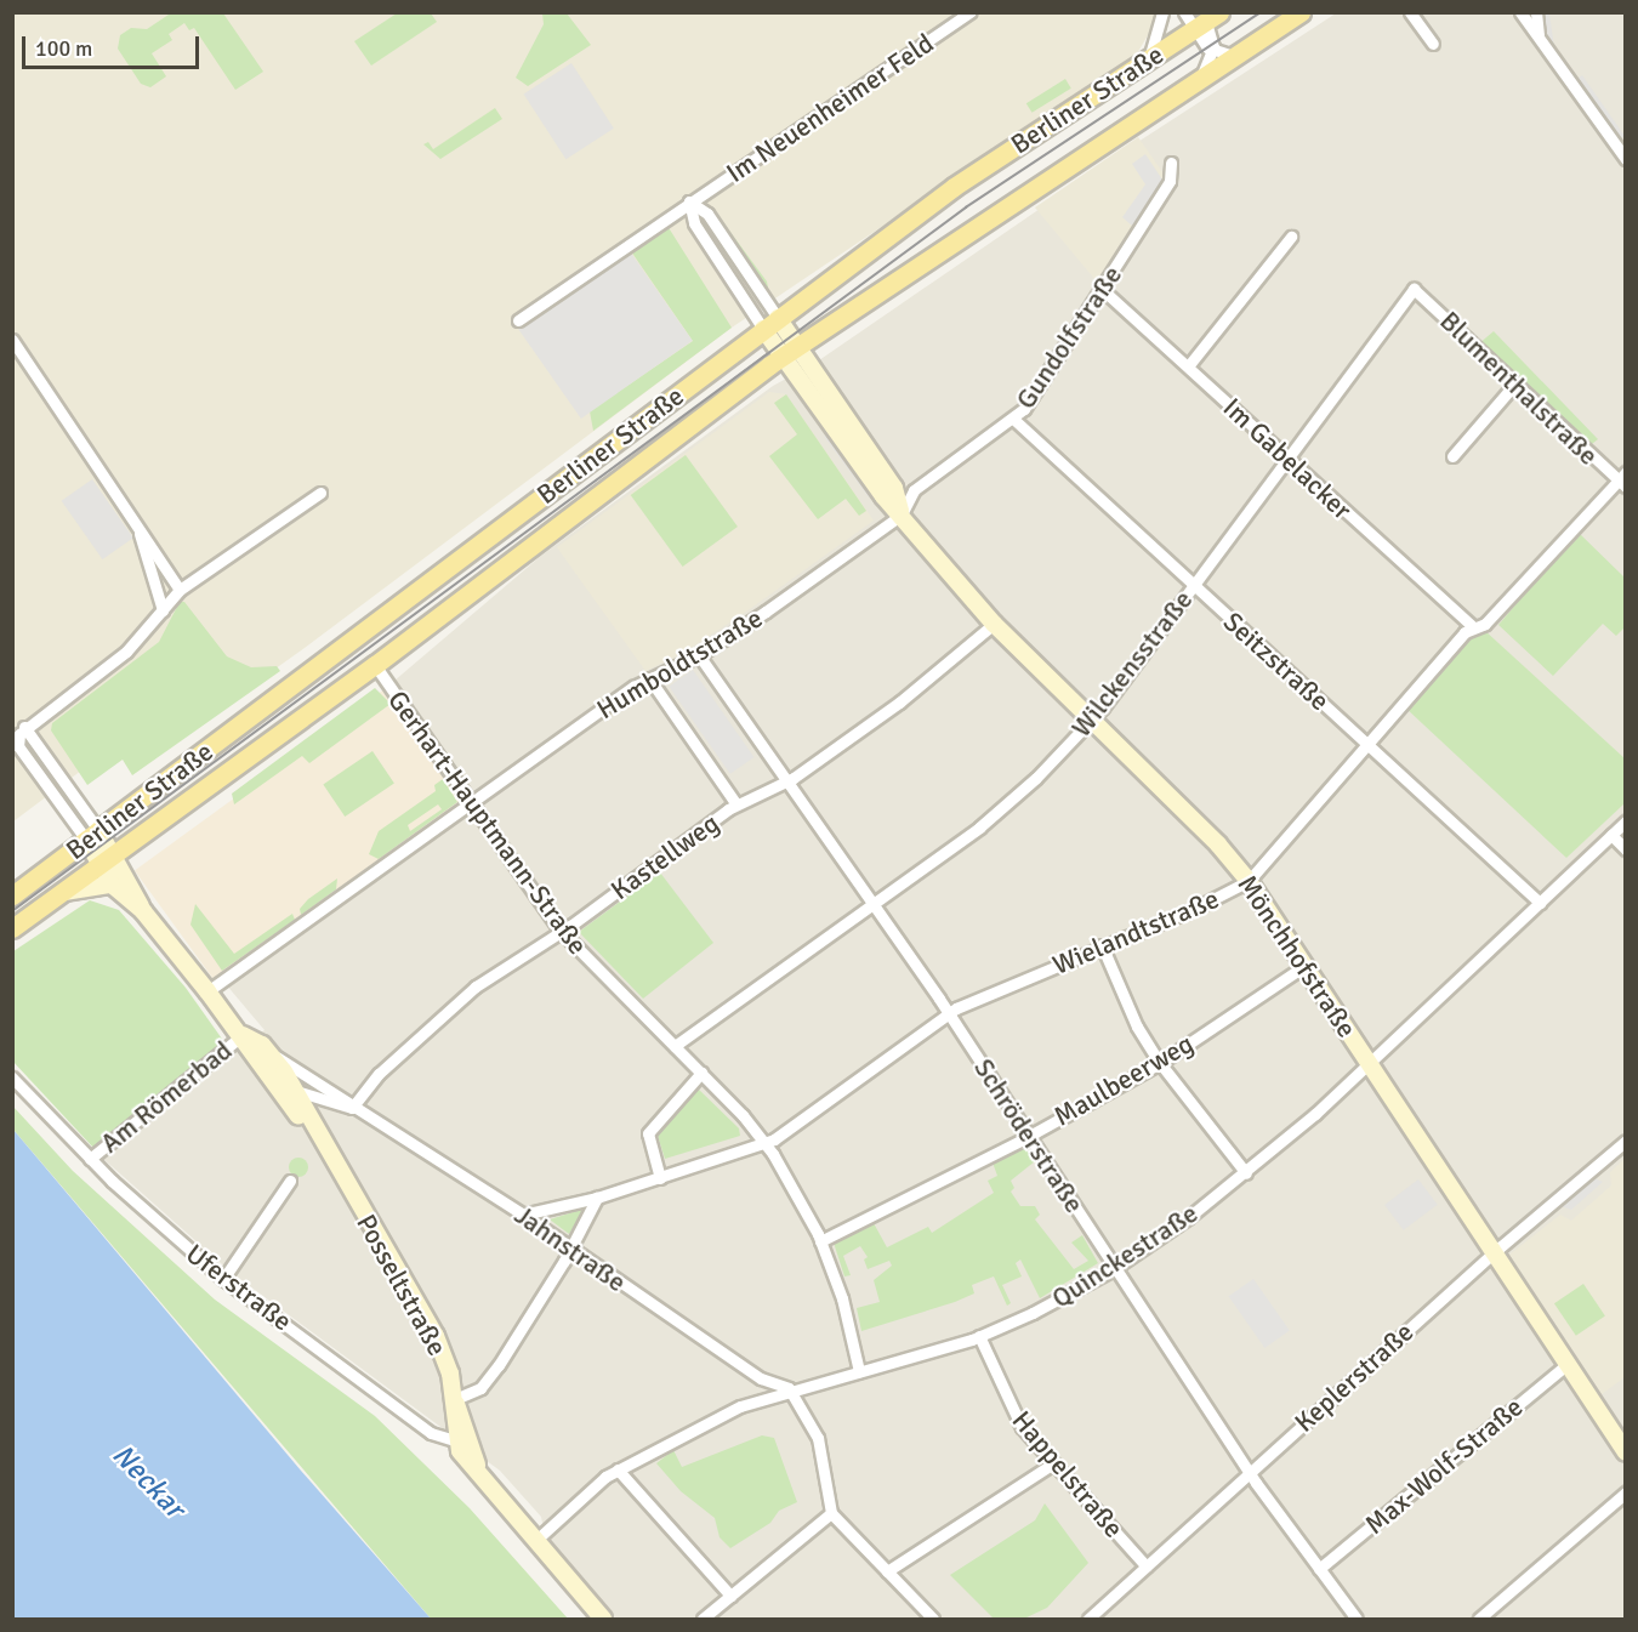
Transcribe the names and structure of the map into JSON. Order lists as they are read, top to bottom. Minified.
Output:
{"streets":{"main road":["Berliner Straße"],"street":["Im Neuenheimer Feld","Gundolfstraße","Blumenthalstraße","Im Gabelacker","Seitzstraße","Humboldtstraße","Wilckensstraße","Gerhart-Hauptmann-Straße","Kastellweg","Wielandtstraße","Mönchhofstraße","Maulbeerweg","Am Römerbad","Schröderstraße","Jahnstraße","Quinckestraße","Posseltstraße","Uferstraße","Keplerstraße","Max-Wolf-Straße","Happelstraße"]},"crossings":[["Berliner Straße","Im Neuenheimer Feld"],["Berliner Straße","Gerhart-Hauptmann-Straße"],["Berliner Straße","Mönchhofstraße"],["Berliner Straße","Jahnstraße"],["Im Neuenheimer Feld","Mönchhofstraße"],["Gundolfstraße","Im Gabelacker"],["Gundolfstraße","Seitzstraße"],["Gundolfstraße","Humboldtstraße"],["Gundolfstraße","Mönchhofstraße"],["Blumenthalstraße","Wilckensstraße"],["Blumenthalstraße","Wielandtstraße"],["Im Gabelacker","Wilckensstraße"],["Im Gabelacker","Wielandtstraße"],["Seitzstraße","Wilckensstraße"],["Seitzstraße","Wielandtstraße"],["Seitzstraße","Quinckestraße"],["Humboldtstraße","Gerhart-Hauptmann-Straße"],["Humboldtstraße","Mönchhofstraße"],["Humboldtstraße","Schröderstraße"],["Humboldtstraße","Jahnstraße"],["Wilckensstraße","Gerhart-Hauptmann-Straße"],["Wilckensstraße","Mönchhofstraße"],["Wilckensstraße","Schröderstraße"],["Gerhart-Hauptmann-Straße","Kastellweg"],["Gerhart-Hauptmann-Straße","Wielandtstraße"],["Gerhart-Hauptmann-Straße","Maulbeerweg"],["Gerhart-Hauptmann-Straße","Quinckestraße"],["Kastellweg","Mönchhofstraße"],["Kastellweg","Schröderstraße"],["Kastellweg","Jahnstraße"],["Wielandtstraße","Mönchhofstraße"],["Wielandtstraße","Schröderstraße"],["Wielandtstraße","Jahnstraße"],["Mönchhofstraße","Maulbeerweg"],["Mönchhofstraße","Quinckestraße"],["Mönchhofstraße","Keplerstraße"],["Mönchhofstraße","Max-Wolf-Straße"],["Maulbeerweg","Schröderstraße"],["Am Römerbad","Jahnstraße"],["Am Römerbad","Uferstraße"],["Schröderstraße","Quinckestraße"],["Schröderstraße","Keplerstraße"],["Schröderstraße","Max-Wolf-Straße"],["Jahnstraße","Quinckestraße"],["Jahnstraße","Posseltstraße"],["Quinckestraße","Happelstraße"],["Posseltstraße","Uferstraße"],["Keplerstraße","Happelstraße"]],"water":["Neckar"],"scale_bar":"100 m"}
